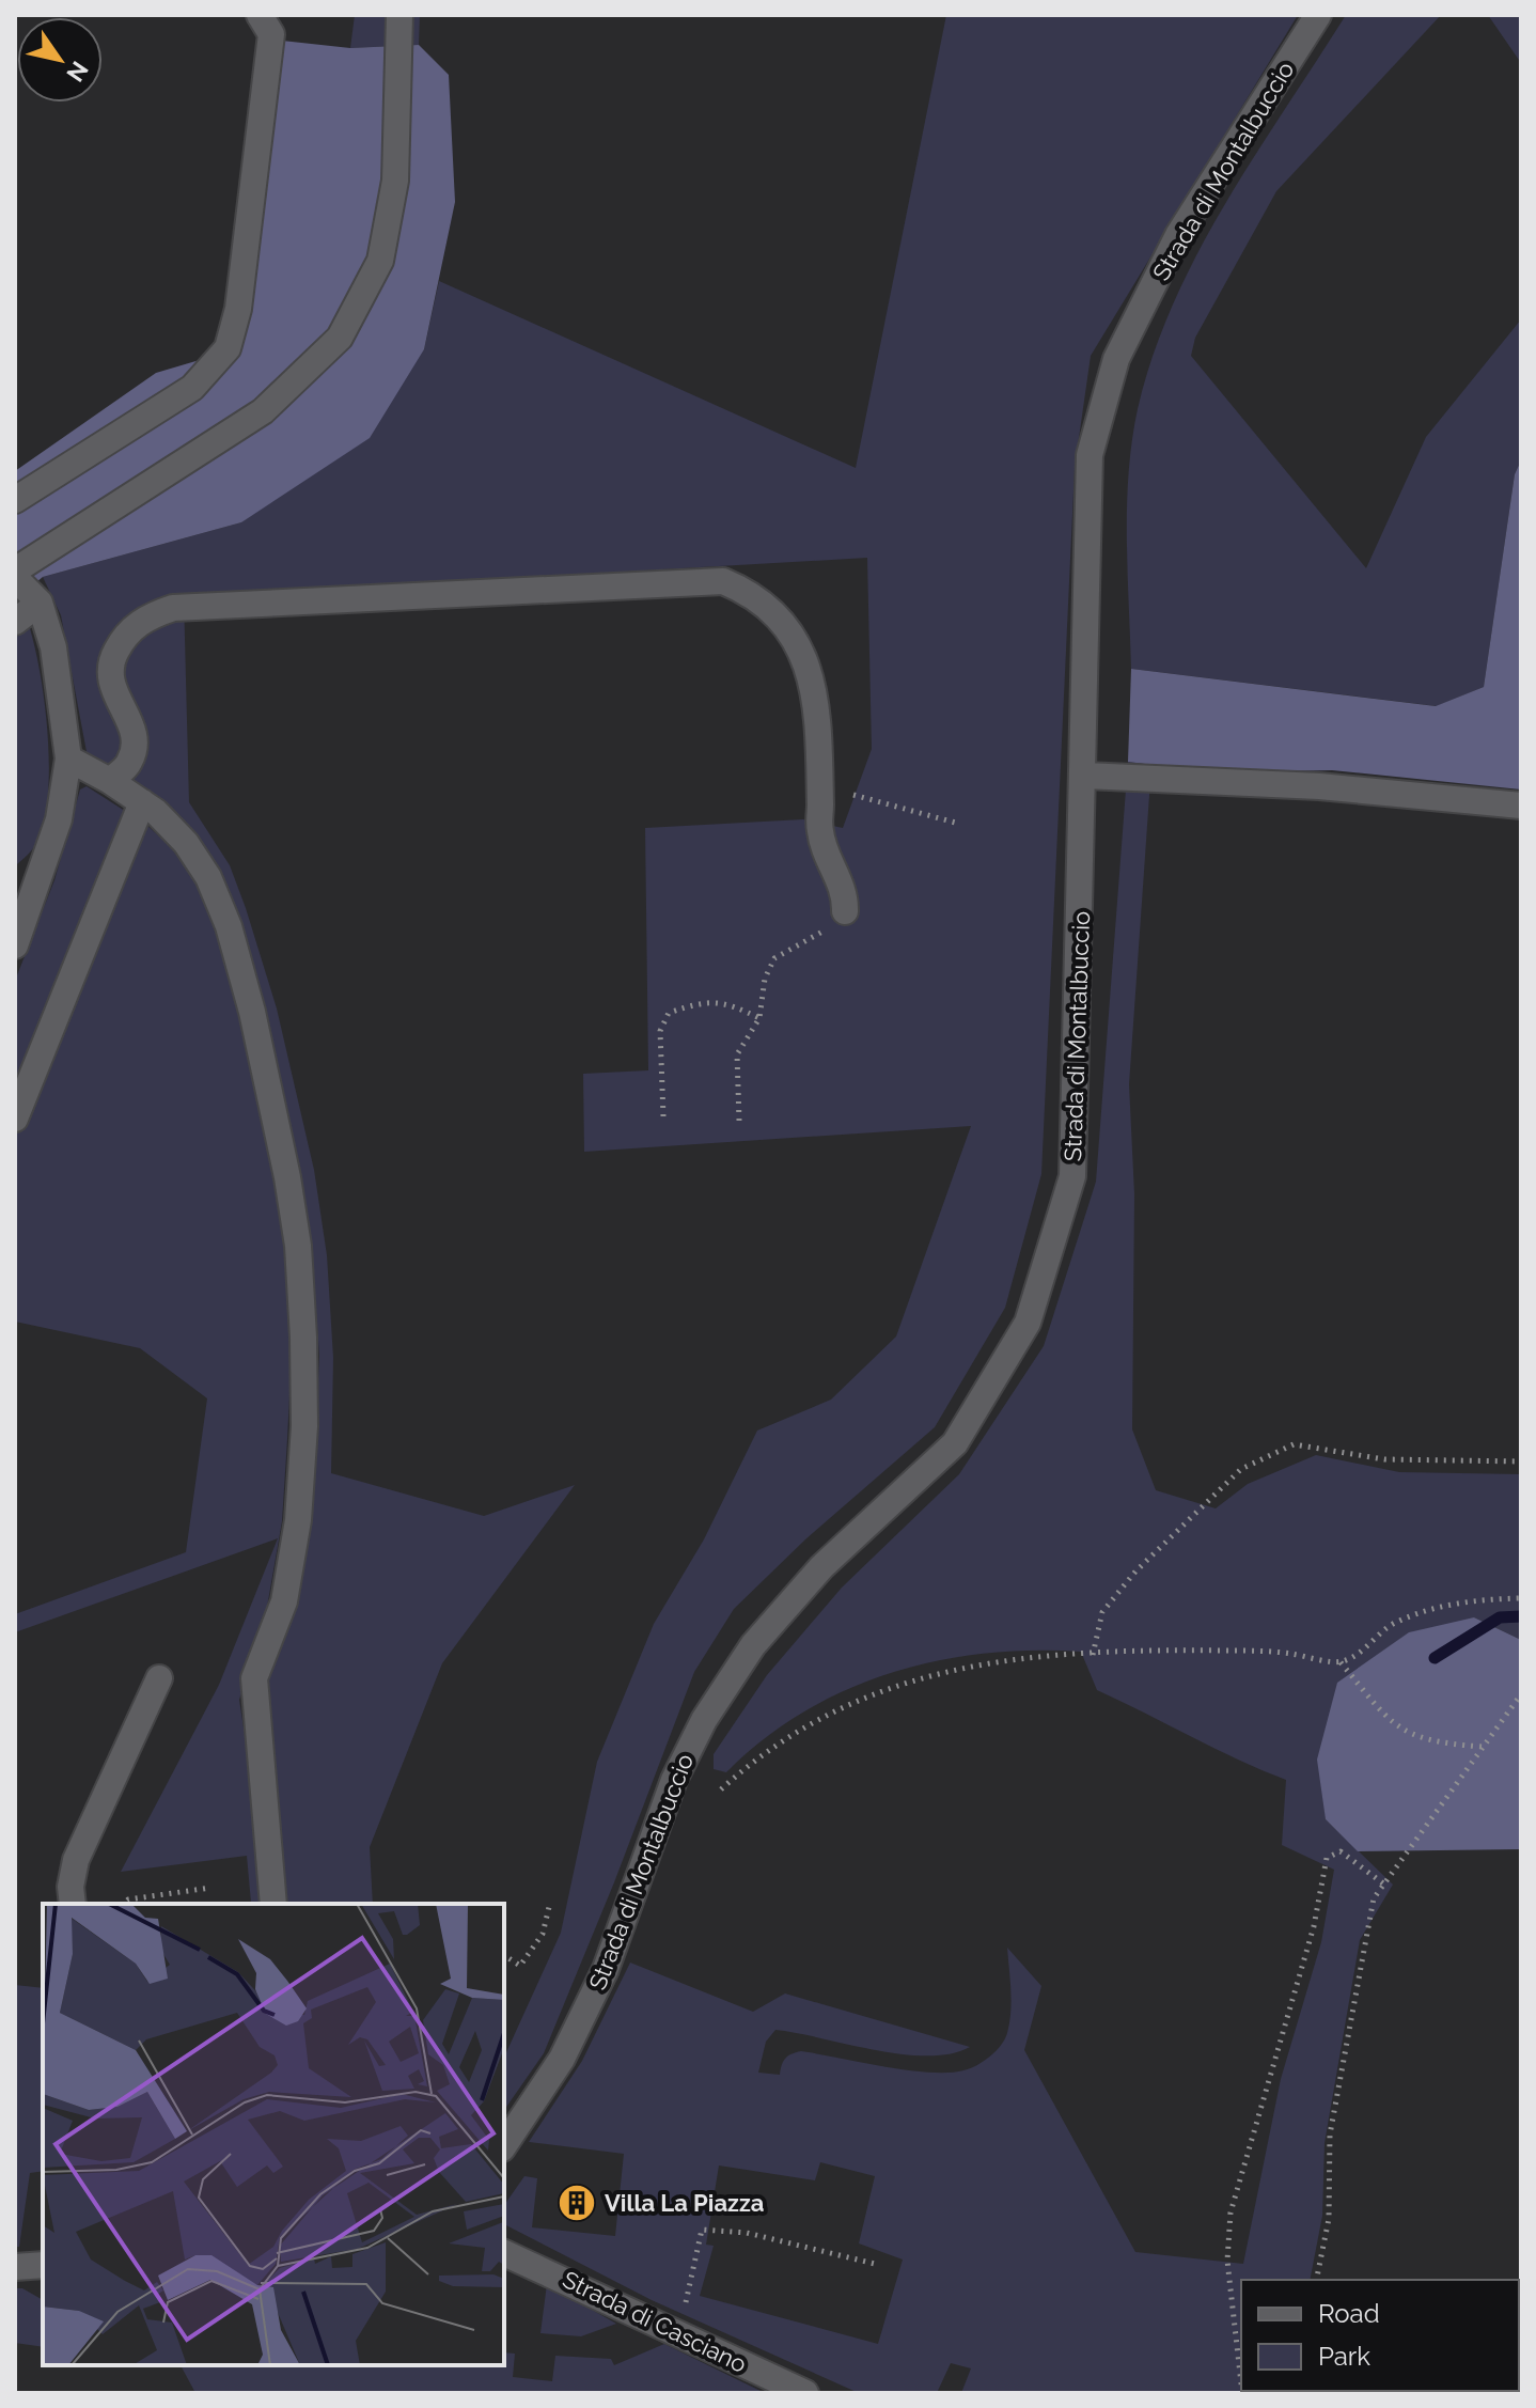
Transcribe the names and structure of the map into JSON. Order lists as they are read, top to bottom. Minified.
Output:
{"streets":{"street":["Strada di Montalbuccio","Strada di Casciano"]},"places":{"building":["Villa La Piazza"]},"legend":["Road","Park"],"north":"bottom right"}
